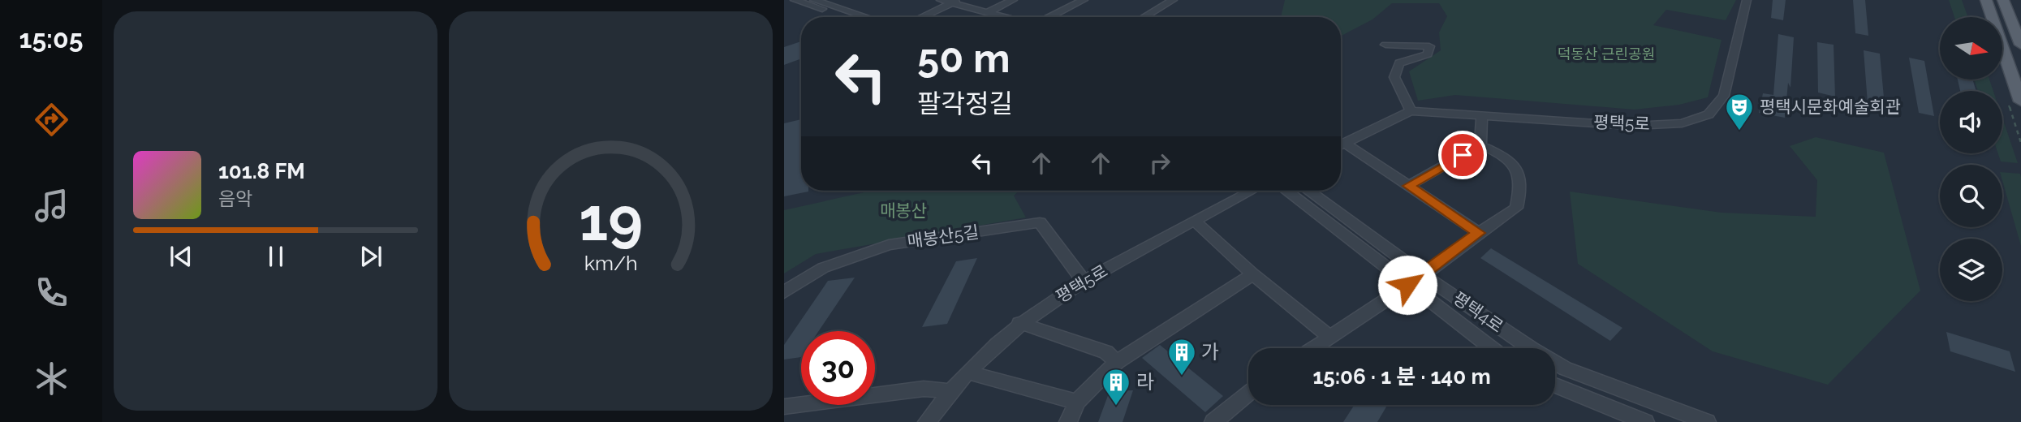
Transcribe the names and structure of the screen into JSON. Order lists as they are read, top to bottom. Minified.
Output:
{"streets":{"street":["평택5로","매봉산5길","평택4로"]},"crossings":[["평택5로","매봉산5길"]],"parks":["덕동산 근린공원","매봉산"],"places":{"theatre":["평택시문화예술회관"],"building":["가","라"]},"north":"right","page":{"tabs":"15:05","turn":["50 m","팔각정길"],"song":["101.8 FM","음악"],"limit":"30","trip":"15:06 · 1 분 · 140 m","gauge":["19","km/h"]}}
